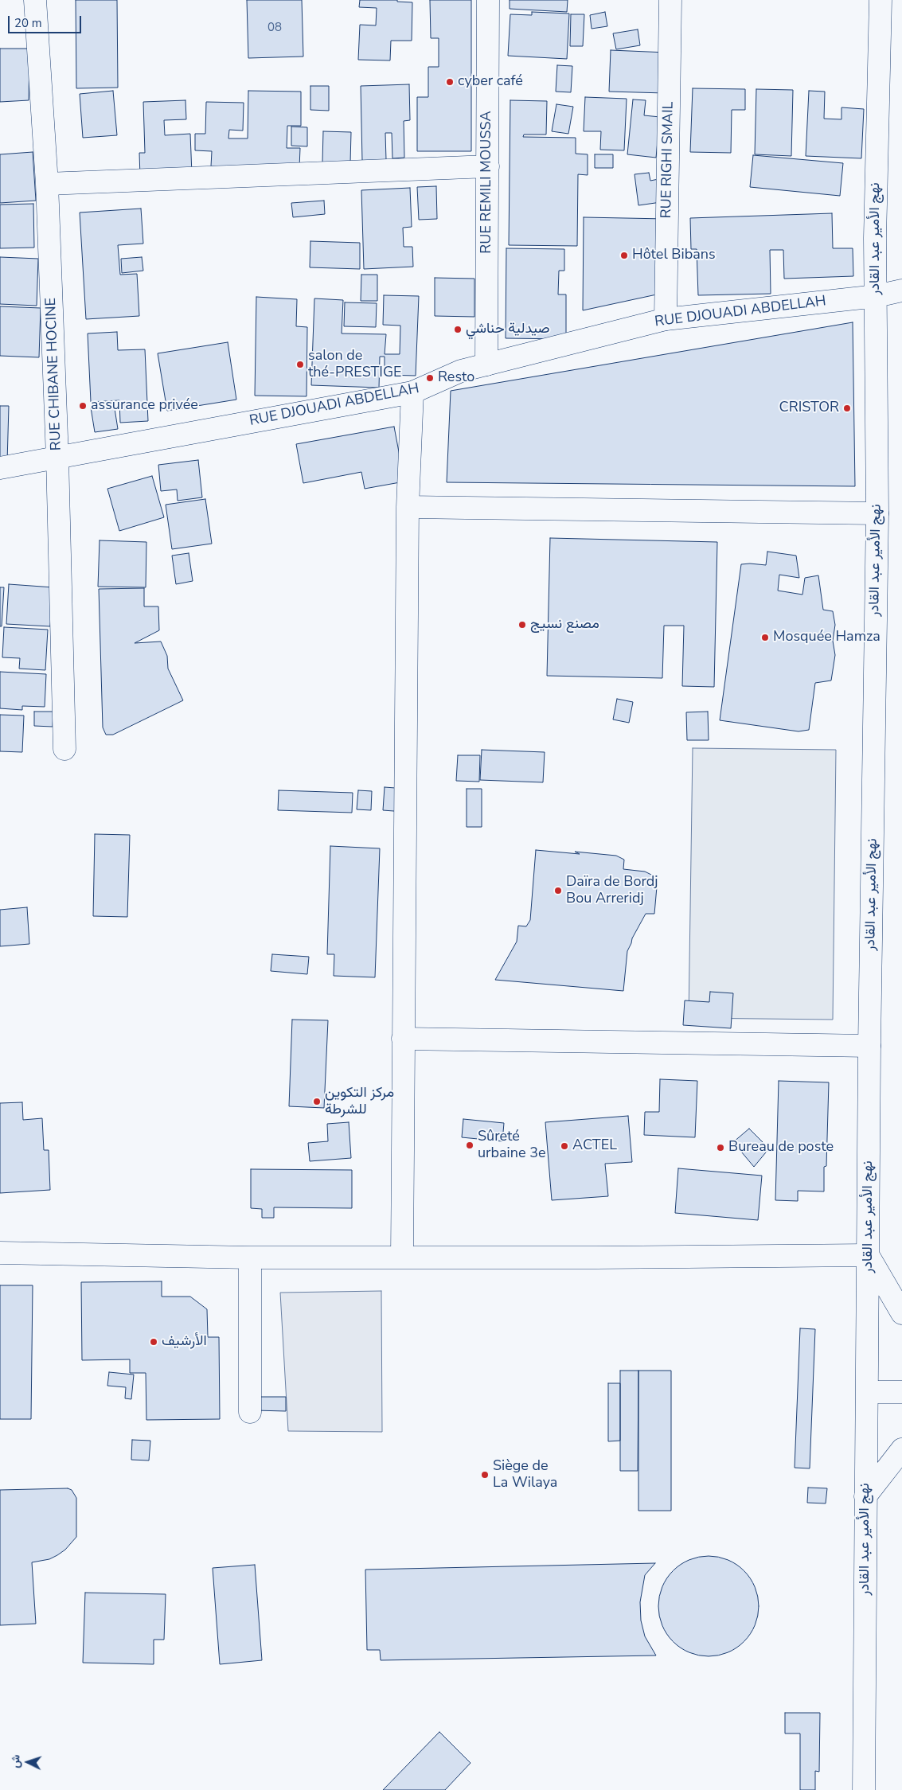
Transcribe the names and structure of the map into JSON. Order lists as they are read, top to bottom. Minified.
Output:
{"streets":{"street":["RUE RIGHI SMAIL","RUE REMILI MOUSSA","نهج الأمير عبد القادر","RUE DJOUADI ABDELLAH","RUE CHIBANE HOCINE"]},"crossings":[["RUE RIGHI SMAIL","RUE DJOUADI ABDELLAH"],["RUE REMILI MOUSSA","RUE DJOUADI ABDELLAH"],["نهج الأمير عبد القادر","RUE DJOUADI ABDELLAH"],["RUE DJOUADI ABDELLAH","RUE CHIBANE HOCINE"]],"places":["cyber café","Hôtel Bibans","صيدلية حناشي","salon de thé-PRESTIGE","Resto","assurance privée","CRISTOR","مصنع نسيج","Mosquée Hamza","Daïra de Bordj Bou Arreridj","مركز التكوين للشرطة","Sûreté urbaine 3e","ACTEL","Bureau de poste","الأرشيف","Siège de La Wilaya"],"house_numbers":["08"],"scale_bar":"20 m","north":"left"}
